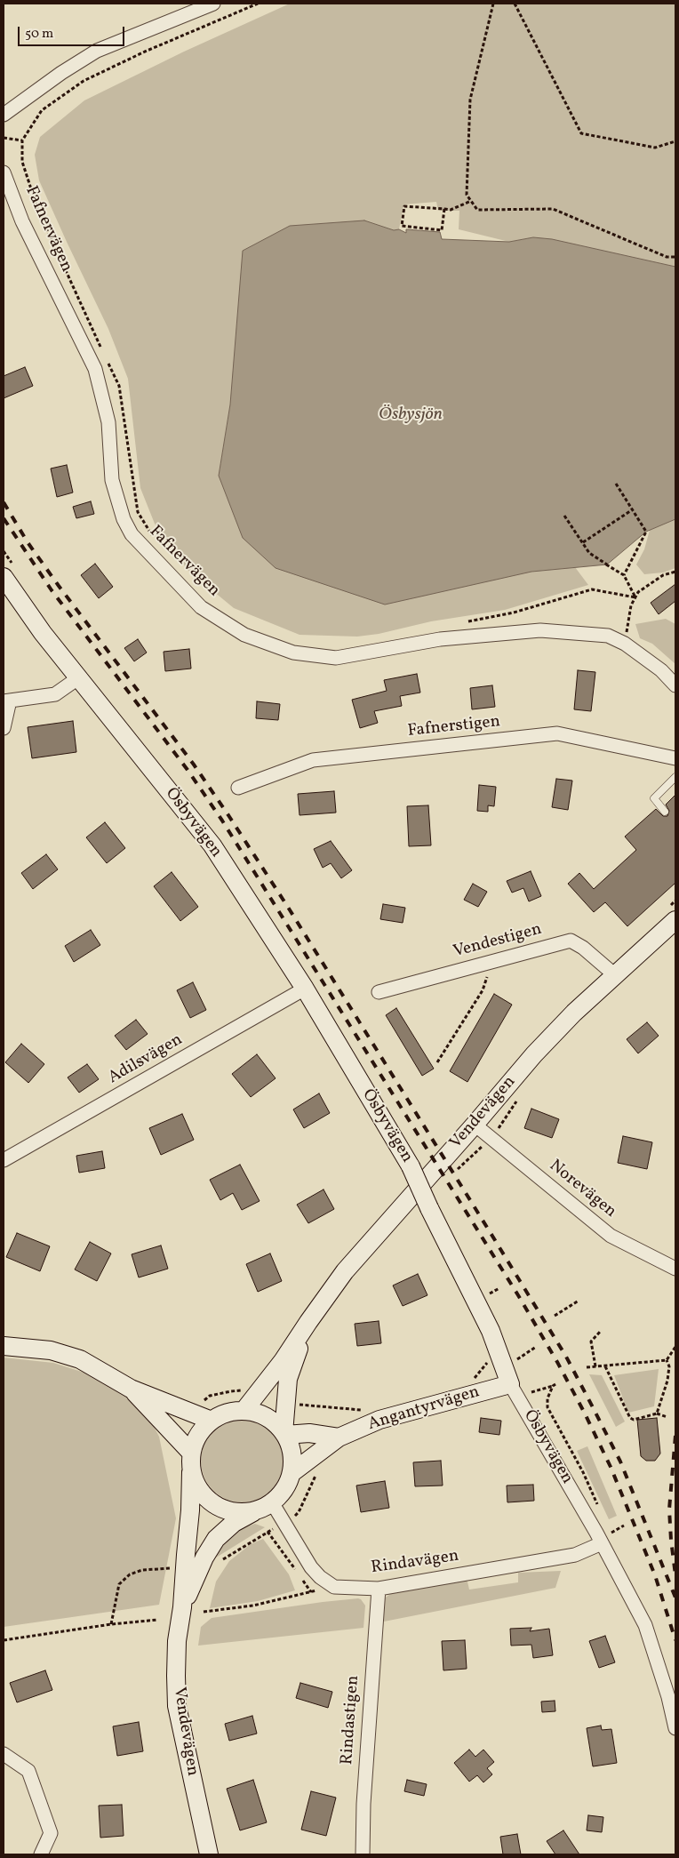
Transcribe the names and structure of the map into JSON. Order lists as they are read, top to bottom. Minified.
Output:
{"streets":{"street":["Fafnervägen","Fafnerstigen","Ösbyvägen","Vendestigen","Adilsvägen","Vendevägen","Norevägen","Angantyrvägen","Rindavägen","Rindastigen"]},"crossings":[["Ösbyvägen","Adilsvägen"],["Ösbyvägen","Angantyrvägen"],["Ösbyvägen","Rindavägen"],["Vendestigen","Vendevägen"],["Vendevägen","Norevägen"],["Vendevägen","Angantyrvägen"],["Vendevägen","Rindavägen"],["Angantyrvägen","Rindavägen"],["Rindavägen","Rindastigen"]],"water":["Ösbysjön"],"scale_bar":"50 m"}
